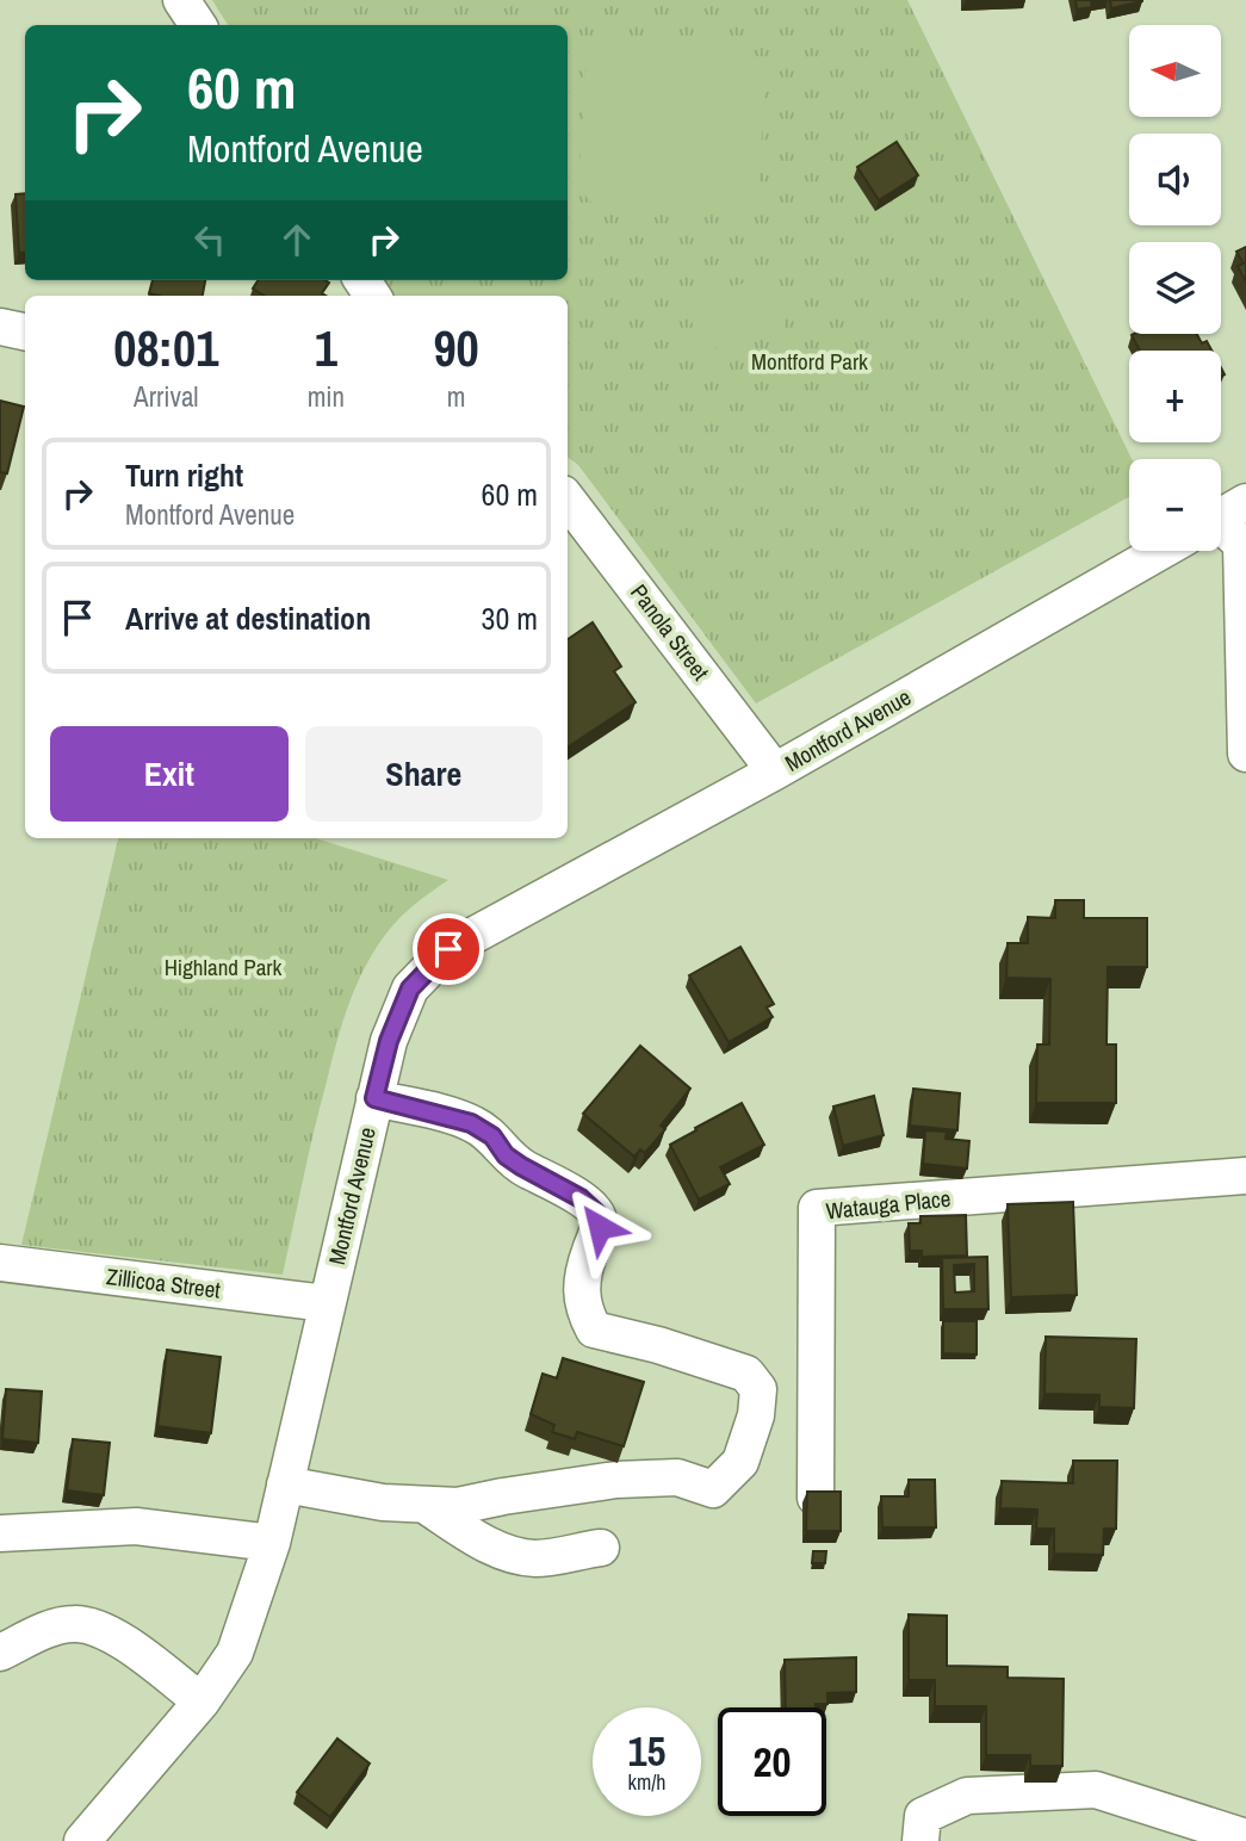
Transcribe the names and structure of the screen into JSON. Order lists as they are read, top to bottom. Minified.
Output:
{"streets":{"street":["Panola Street","Montford Avenue","Watauga Place","Zillicoa Street"]},"crossings":[["Panola Street","Montford Avenue"],["Montford Avenue","Zillicoa Street"]],"parks":["Montford Park","Highland Park"],"north":"left","page":{"map_buttons":["+","−"],"turn":["60 m","Montford Avenue"],"eta":["08:01","Arrival","1","min","90","m"],"list":[{"name":"Turn right","note":"Montford Avenue","value":"60 m"},{"name":"Arrive at destination","value":"30 m"}],"buttons":["Exit","Share"],"speed":"15 km/h","limit":"20"}}
